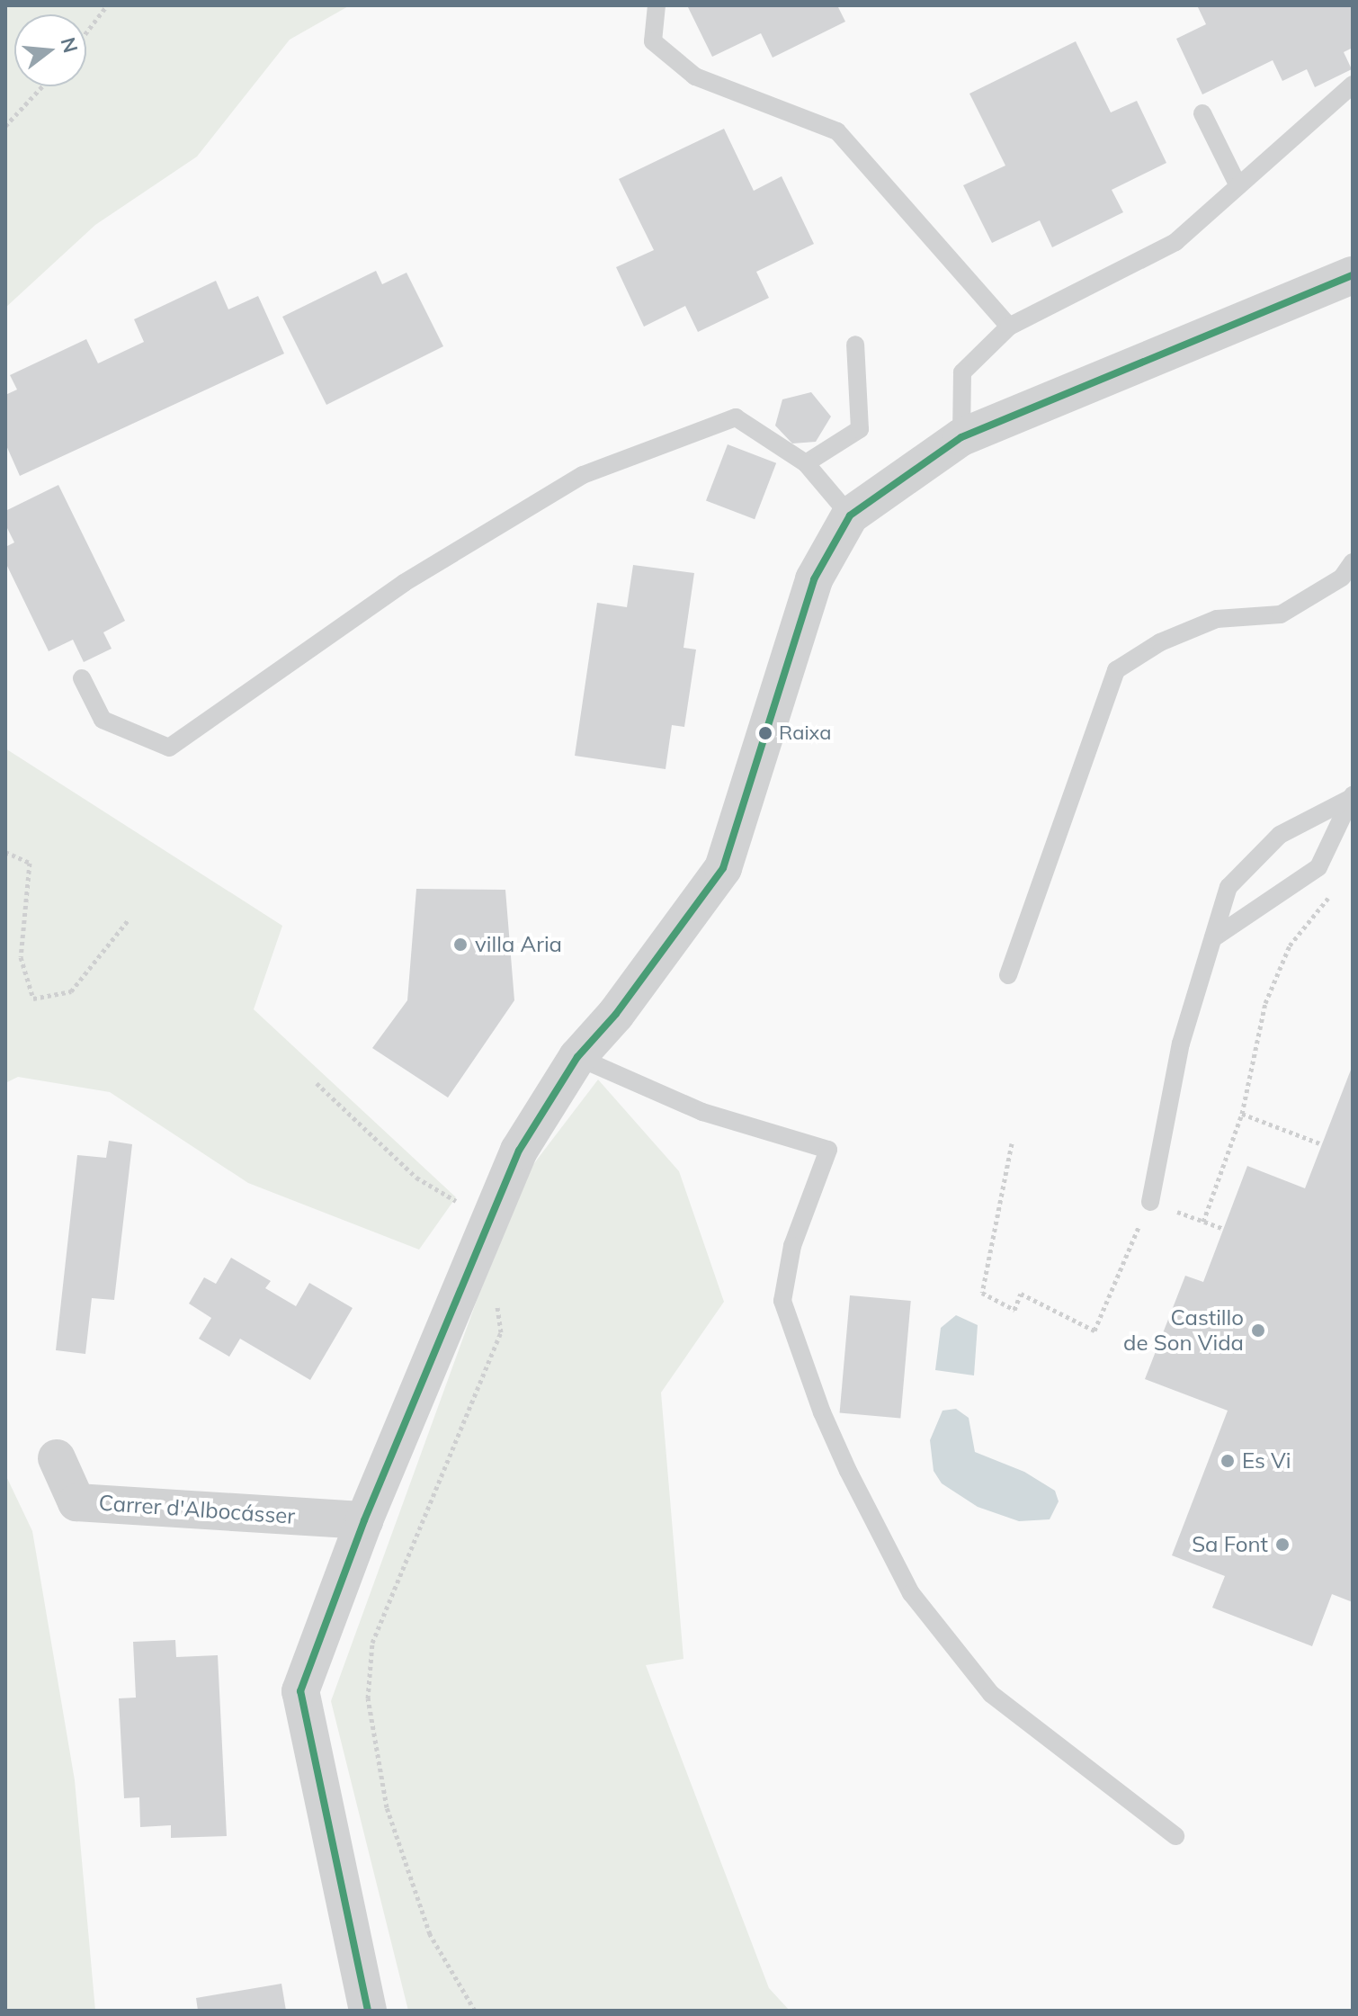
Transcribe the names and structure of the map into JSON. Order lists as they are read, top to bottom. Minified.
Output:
{"streets":{"street":["Carrer d'Albocásser"]},"places":["Raixa","villa Aria","Castillo de Son Vida","Es Vi","Sa Font"],"north":"right"}
